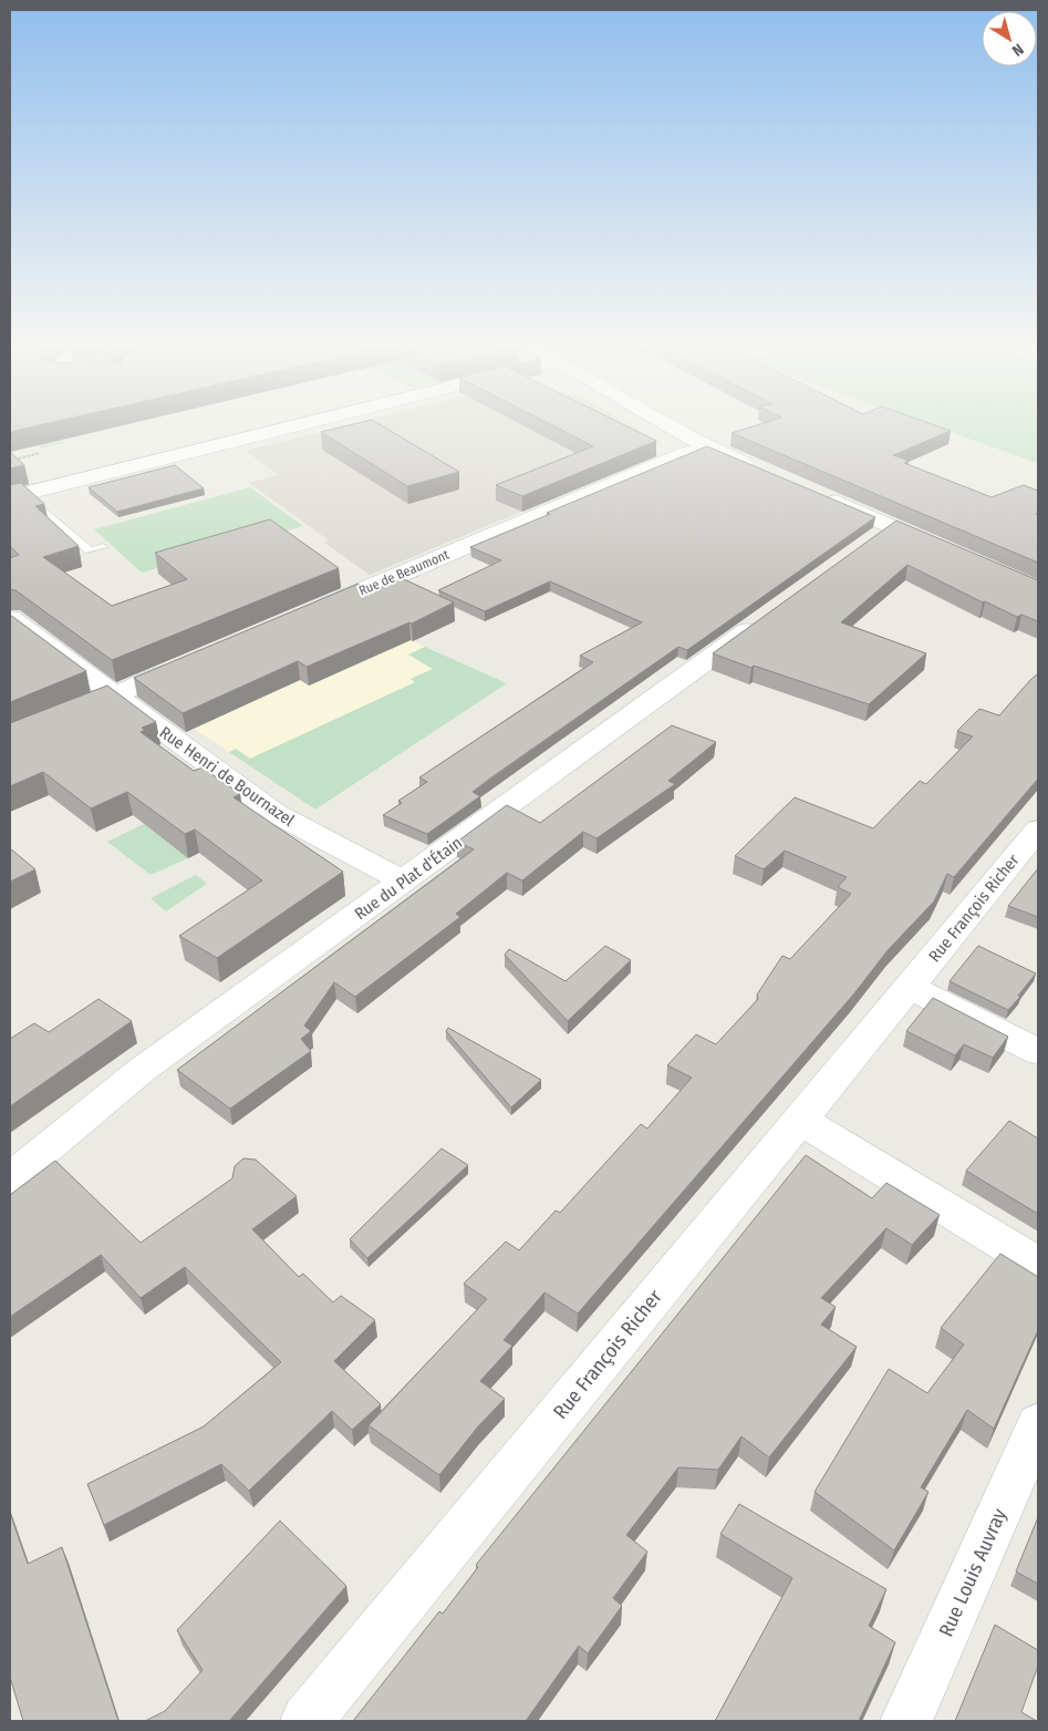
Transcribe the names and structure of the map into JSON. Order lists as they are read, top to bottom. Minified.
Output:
{"streets":{"street":["Rue de Beaumont","Rue Henri de Bournazel","Rue du Plat d'Étain","Rue François Richer","Rue Louis Auvray"]},"crossings":[["Rue Henri de Bournazel","Rue du Plat d'Étain"]],"north":"bottom right"}
